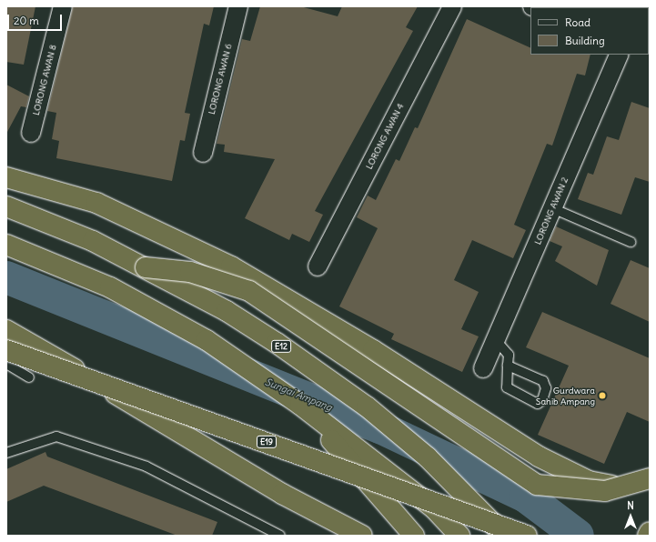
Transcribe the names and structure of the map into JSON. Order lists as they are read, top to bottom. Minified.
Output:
{"streets":{"highway":["E12","E19"],"street":["LORONG AWAN 6","LORONG AWAN 8","LORONG AWAN 4","LORONG AWAN 2"]},"water":["Sungai Ampang"],"places":["Gurdwara Sahib Ampang"],"legend":["Road","Building"],"scale_bar":"20 m","north":"top"}
